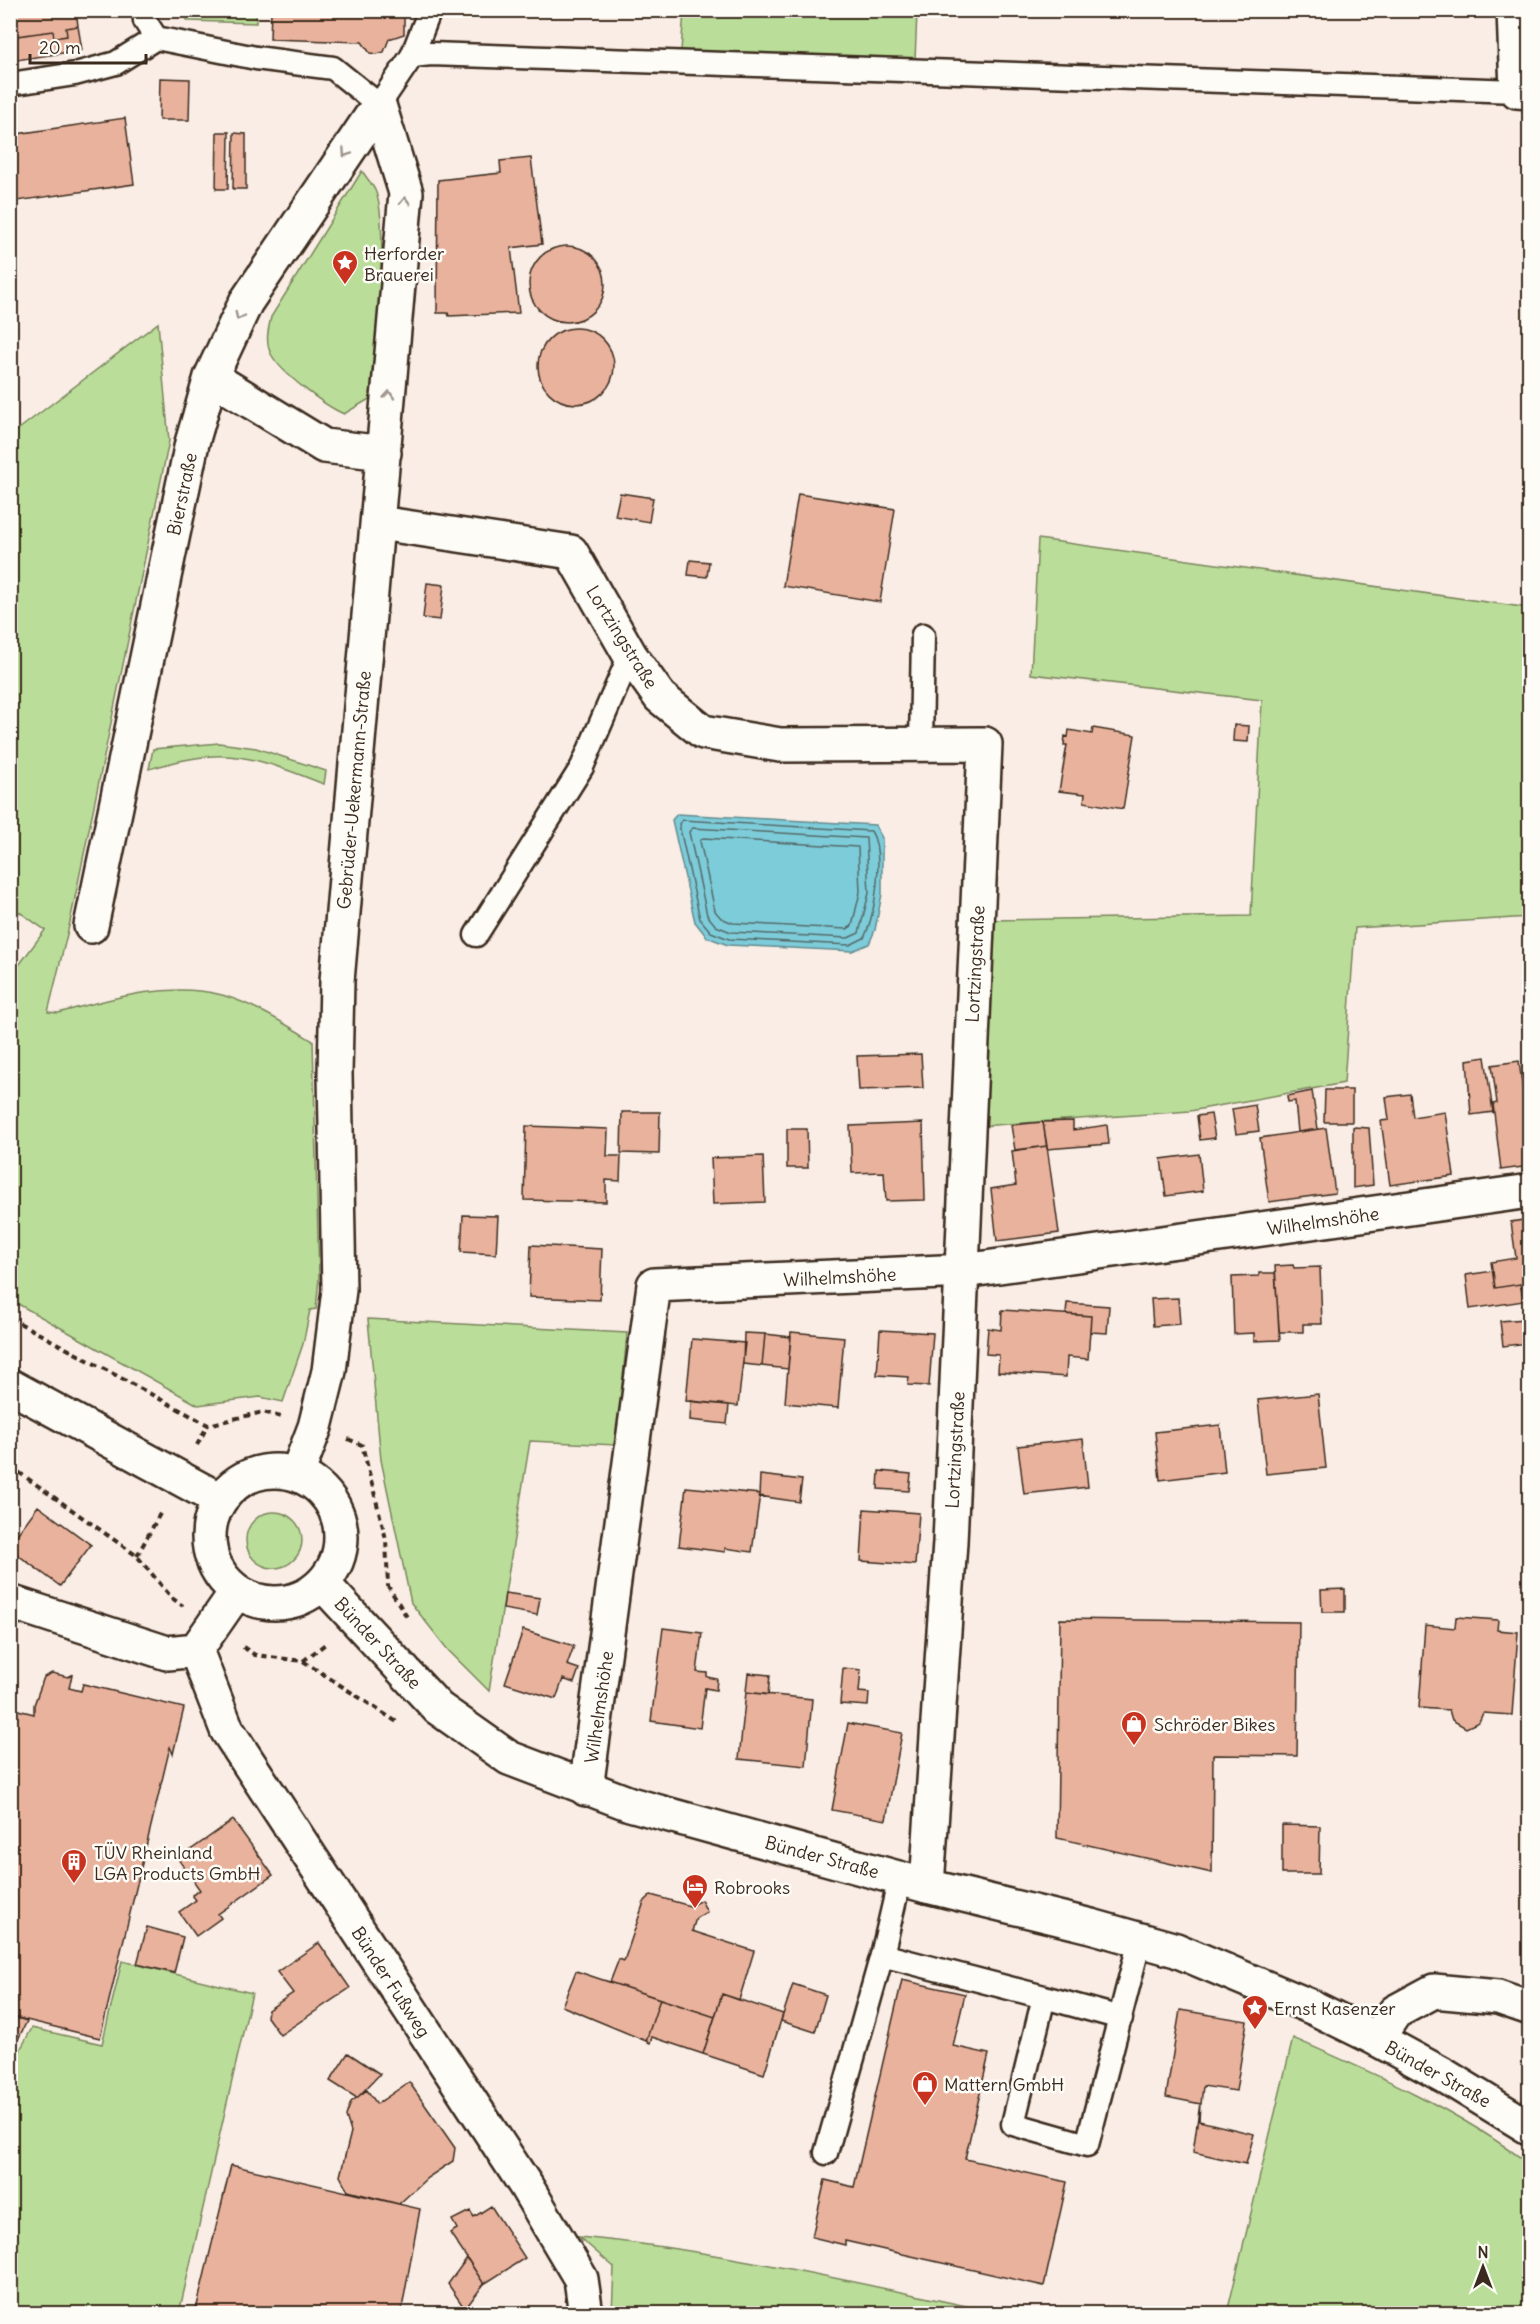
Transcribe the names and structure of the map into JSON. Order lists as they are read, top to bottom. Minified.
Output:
{"streets":{"street":["Bierstraße","Lortzingstraße","Gebrüder-Uekermann-Straße","Wilhelmshöhe","Bünder Straße","Bünder Fußweg"]},"crossings":[["Bierstraße","Gebrüder-Uekermann-Straße"],["Lortzingstraße","Gebrüder-Uekermann-Straße"],["Lortzingstraße","Wilhelmshöhe"],["Lortzingstraße","Bünder Straße"],["Gebrüder-Uekermann-Straße","Bünder Straße"],["Wilhelmshöhe","Bünder Straße"]],"one_way":["Bierstraße"],"places":{"place":["Herforder Brauerei","Ernst Kasenzer"],"shop":["Schröder Bikes","Mattern GmbH"],"building":["TÜV Rheinland LGA Products GmbH"],"hotel":["Robrooks"]},"scale_bar":"20 m","north":"top"}
